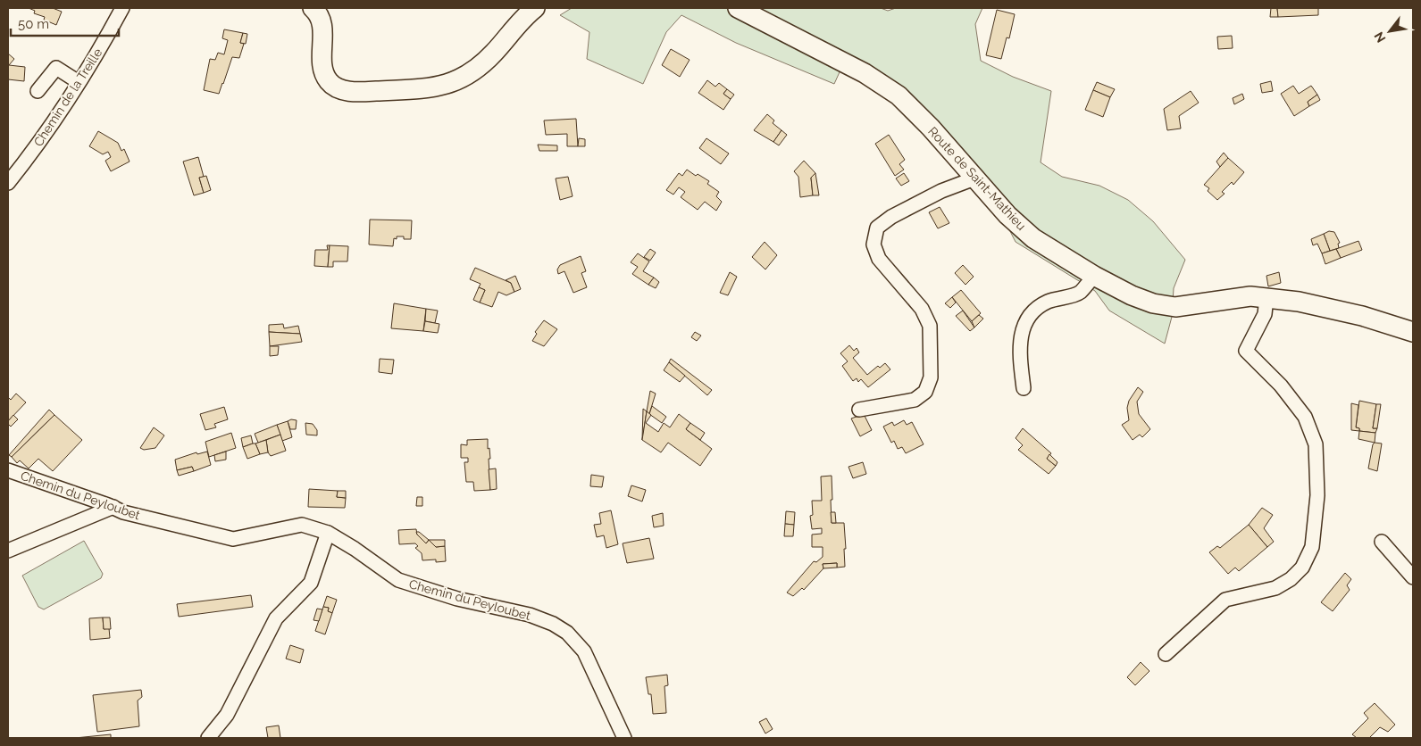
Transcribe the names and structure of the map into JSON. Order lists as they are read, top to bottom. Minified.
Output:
{"streets":{"street":["Chemin de la Treille","Route de Saint-Mathieu","Chemin du Peyloubet"]},"scale_bar":"50 m","north":"bottom left"}
